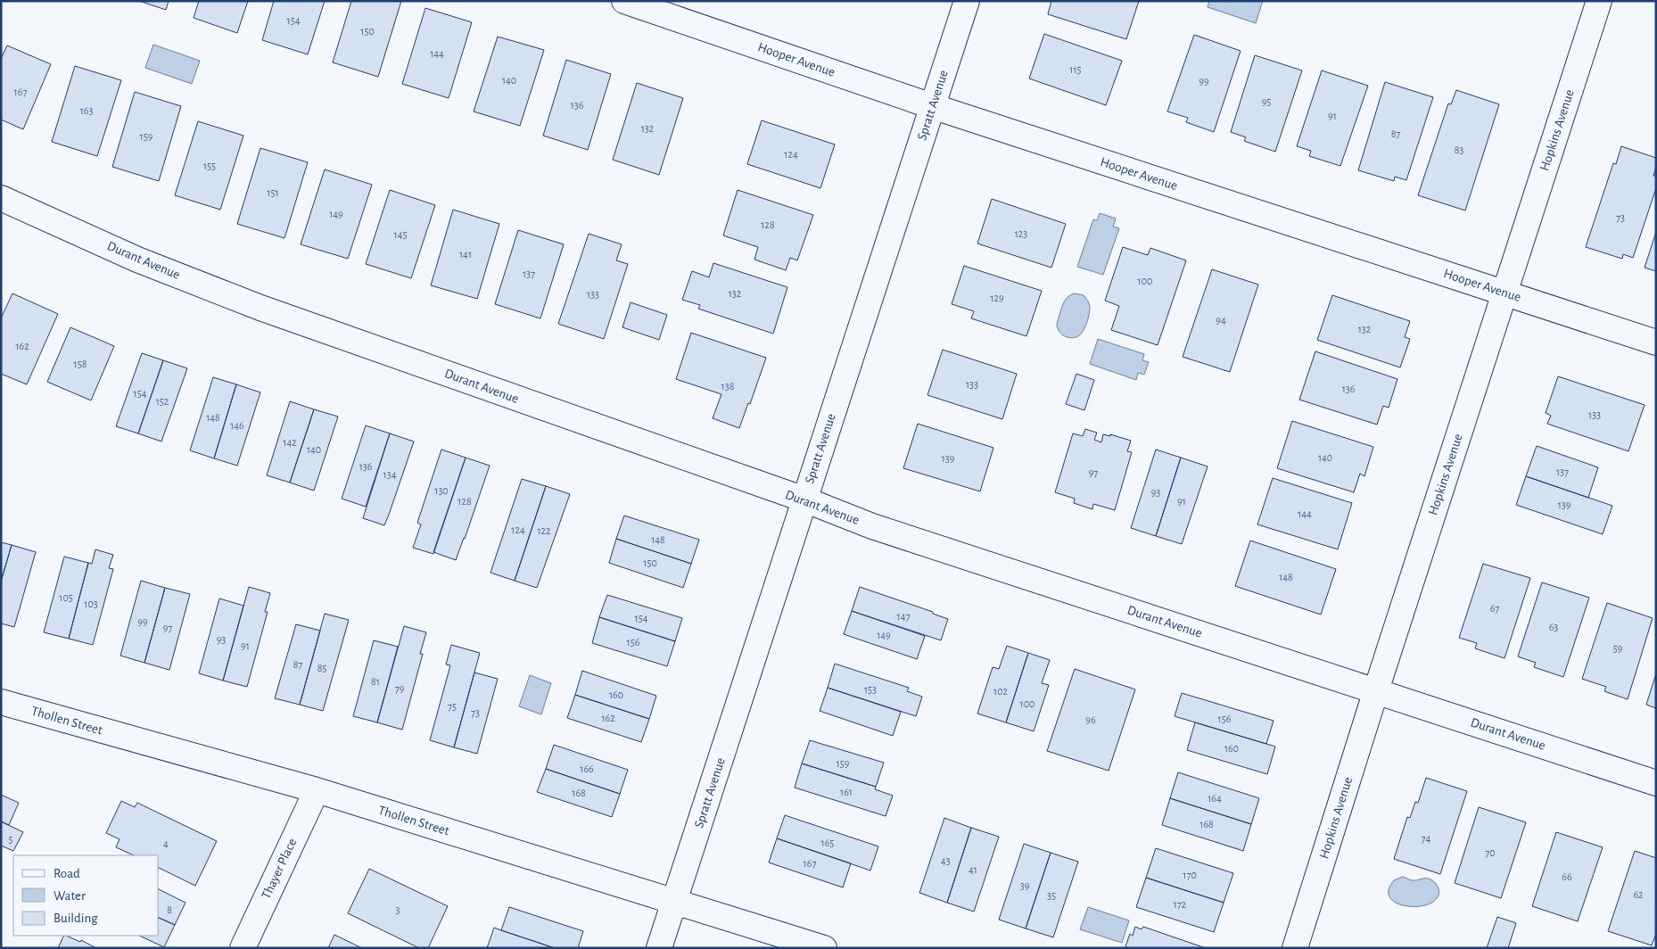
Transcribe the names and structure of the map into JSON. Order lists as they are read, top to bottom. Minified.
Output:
{"streets":{"street":["Hooper Avenue","Spratt Avenue","Hopkins Avenue","Durant Avenue","Thollen Street","Thayer Place"]},"crossings":[["Hooper Avenue","Spratt Avenue"],["Hooper Avenue","Hopkins Avenue"],["Spratt Avenue","Durant Avenue"],["Spratt Avenue","Thollen Street"],["Hopkins Avenue","Durant Avenue"],["Thollen Street","Thayer Place"]],"house_numbers":["154","150","144","115","140","99","167","95","136","163","91","132","87","159","83","124","155","151","149","73","128","123","145","141","137","100","132","133","129","94","132","162","158","133","138","136","154","152","133","148","146","142","140","140","139","136","137","97","134","130","93","128","91","139","144","124","122","148","150","148","105","103","67","147","154","99","63","97","149","93","156","91","59","87","85","81","79","153","102","160","100","75","73","162","156","96","160","159","166","161","168","164","168","74","5","165","4","70","43","167","41","170","66","39","62","35","172","8","3"],"legend":["Road","Water","Building"]}
